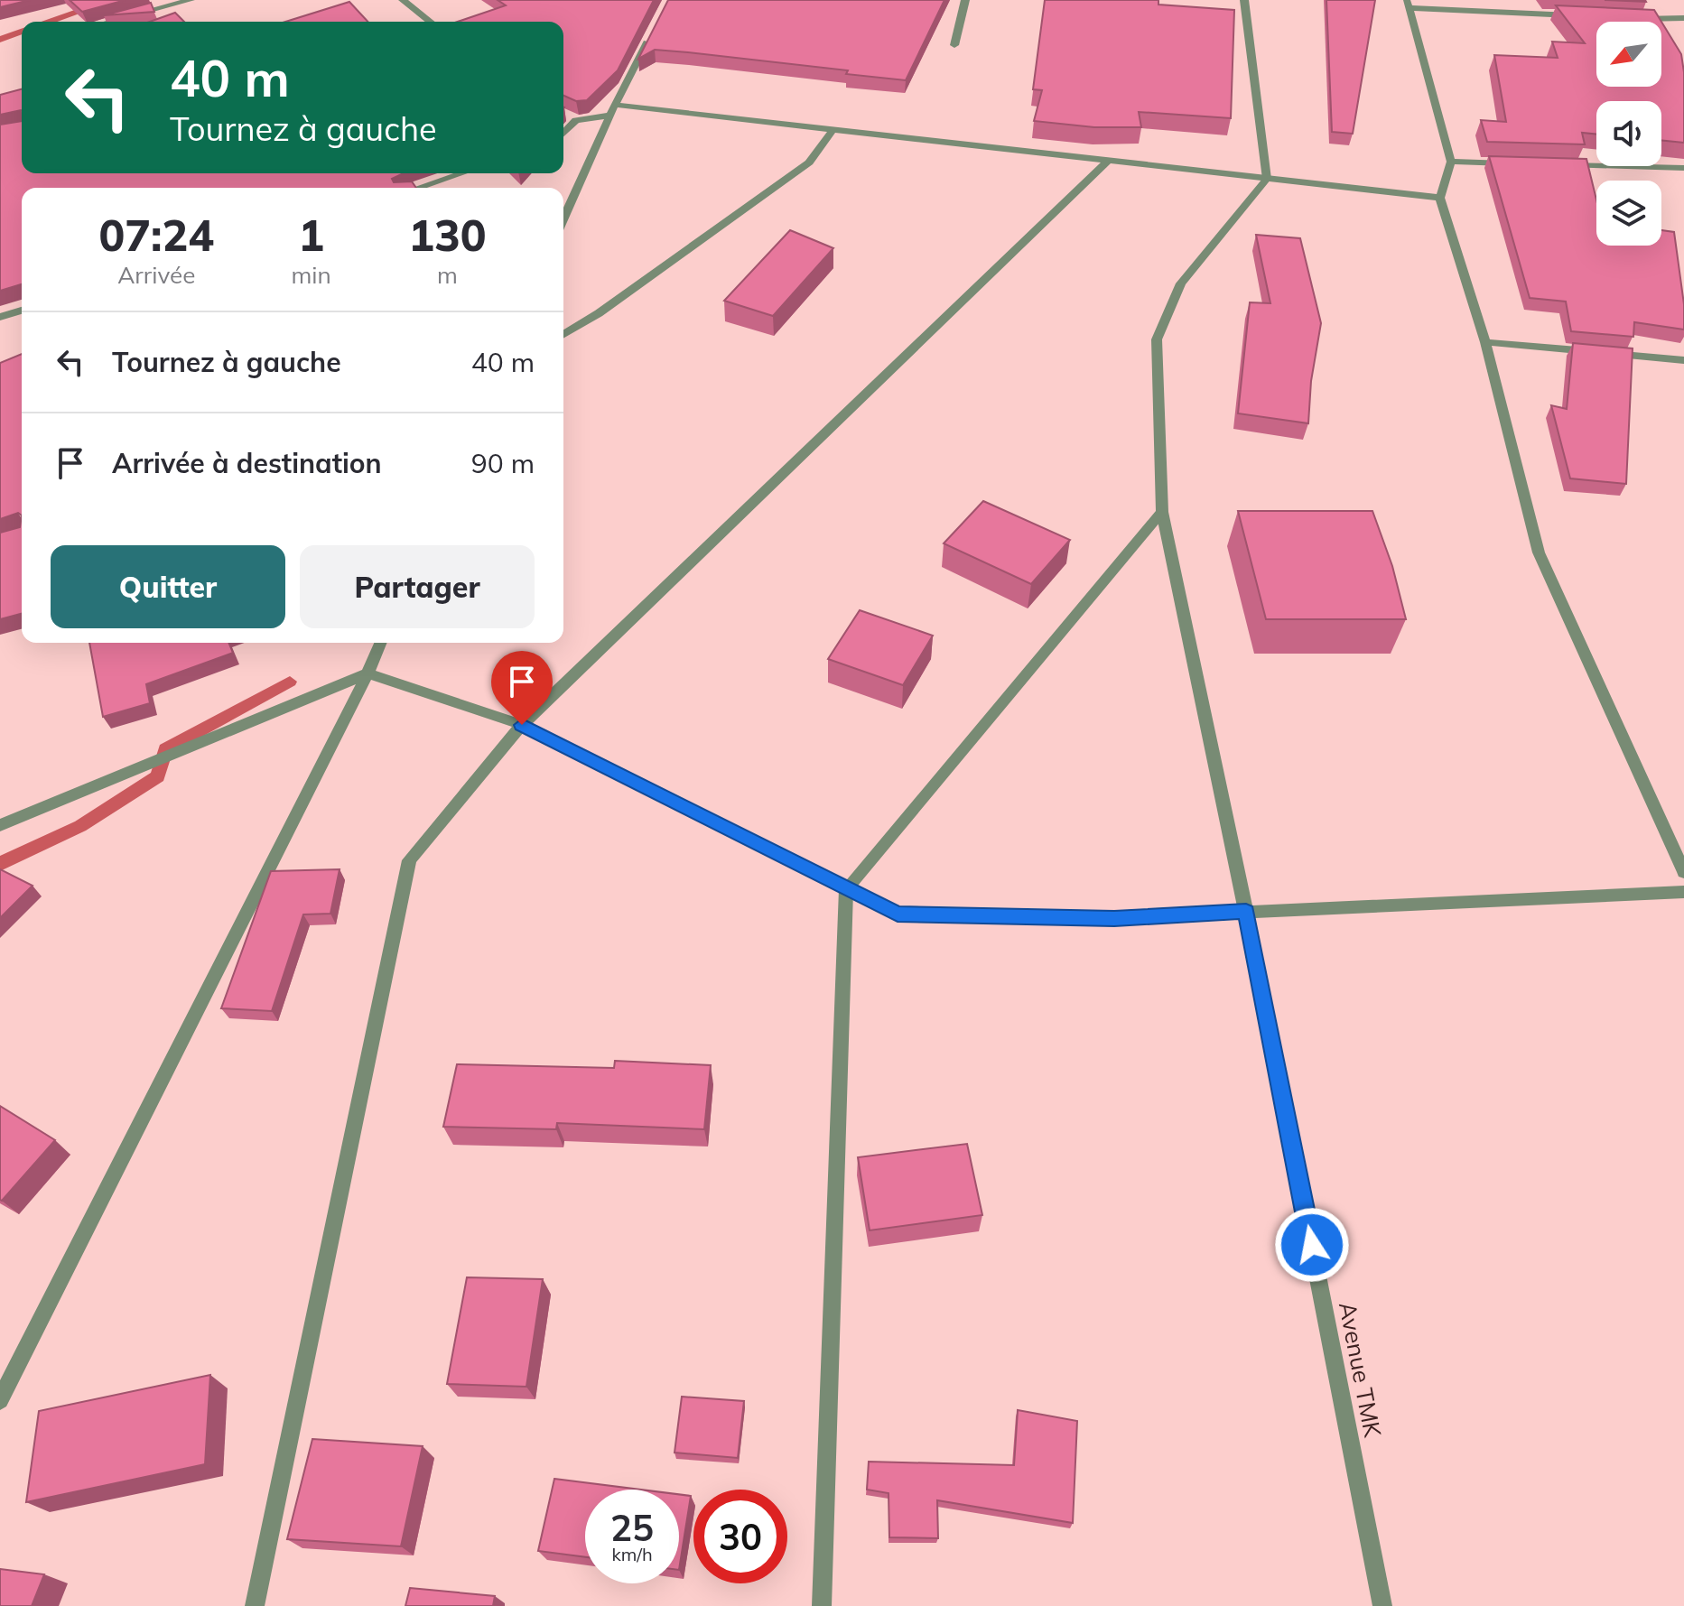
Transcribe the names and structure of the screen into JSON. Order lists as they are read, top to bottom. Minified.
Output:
{"streets":{"street":["Avenue TMK"]},"north":"bottom left","page":{"turn":["40 m","Tournez à gauche"],"eta":["07:24","Arrivée","1","min","130","m"],"list":[{"name":"Tournez à gauche","value":"40 m"},{"name":"Arrivée à destination","value":"90 m"}],"buttons":["Quitter","Partager"],"speed":"25 km/h","limit":"30"}}
